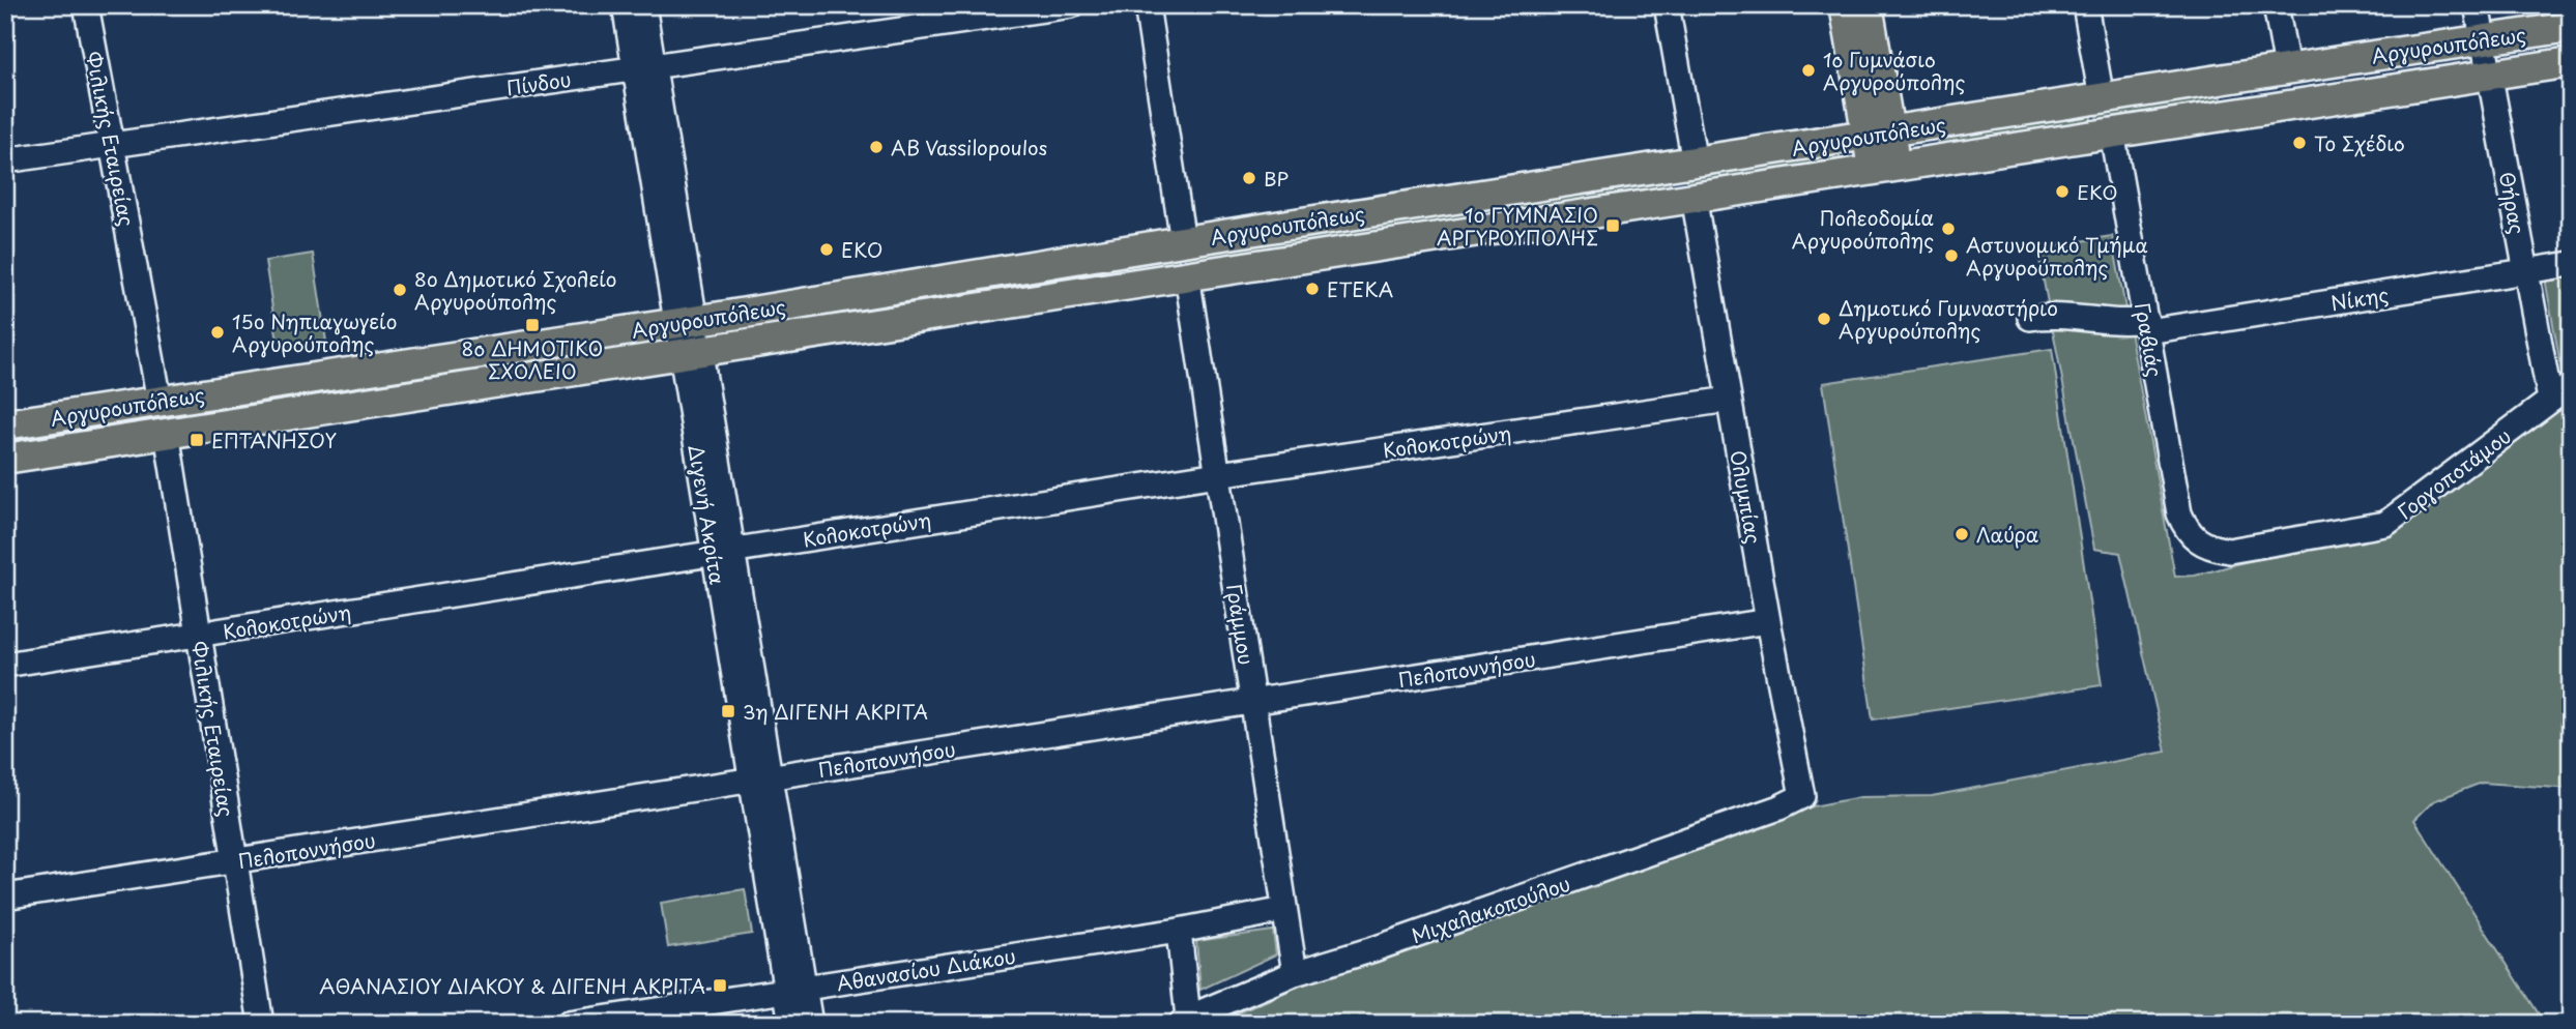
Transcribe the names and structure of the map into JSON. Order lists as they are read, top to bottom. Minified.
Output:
{"streets":{"main road":["Αργυρουπόλεως"],"street":["Πίνδου","Φιλικής Εταιρείας","Θήρας","Νίκης","Γραβιάς","Κολοκοτρώνη","Γοργοποτάμου","Ολυμπίας","Διγενή Ακρίτα","Γράμμου","Πελοποννήσου","Μιχαλακοπούλου","Αθανασίου Διάκου"]},"crossings":[["Αργυρουπόλεως","Φιλικής Εταιρείας"],["Αργυρουπόλεως","Θήρας"],["Αργυρουπόλεως","Γραβιάς"],["Αργυρουπόλεως","Ολυμπίας"],["Αργυρουπόλεως","Διγενή Ακρίτα"],["Αργυρουπόλεως","Γράμμου"],["Πίνδου","Φιλικής Εταιρείας"],["Πίνδου","Διγενή Ακρίτα"],["Φιλικής Εταιρείας","Κολοκοτρώνη"],["Φιλικής Εταιρείας","Πελοποννήσου"],["Θήρας","Νίκης"],["Θήρας","Γοργοποτάμου"],["Νίκης","Γραβιάς"],["Γραβιάς","Γοργοποτάμου"],["Κολοκοτρώνη","Ολυμπίας"],["Κολοκοτρώνη","Διγενή Ακρίτα"],["Κολοκοτρώνη","Γράμμου"],["Ολυμπίας","Πελοποννήσου"],["Ολυμπίας","Μιχαλακοπούλου"],["Διγενή Ακρίτα","Πελοποννήσου"],["Διγενή Ακρίτα","Αθανασίου Διάκου"],["Γράμμου","Πελοποννήσου"],["Γράμμου","Μιχαλακοπούλου"],["Γράμμου","Αθανασίου Διάκου"]],"places":{"other":["1ο Γυμνάσιο Αργυρούπολης","Το Σχέδιο","AB Vassilopoulos","BP","EKO","Πολεοδομία Αργυρούπολης","ΕΚΟ","Αστυνομικό Τμήμα Αργυρούπολης","ΕΤΕΚΑ","8ο Δημοτικό Σχολείο Αργυρούπολης","Δημοτικό Γυμναστήριο Αργυρούπολης","15ο Νηπιαγωγείο Αργυρούπολης","Λαύρα"],"transit":["1ο ΓΥΜΝΑΣΙΟ ΑΡΓΥΡΟΥΠΟΛΗΣ","8ο ΔΗΜΟΤΙΚΟ ΣΧΟΛΕΙΟ","ΕΠΤΑΝΗΣΟΥ","3η ΔΙΓΕΝΗ ΑΚΡΙΤΑ","ΑΘΑΝΑΣΙΟΥ ΔΙΑΚΟΥ & ΔΙΓΕΝΗ ΑΚΡΙΤΑ"]}}
